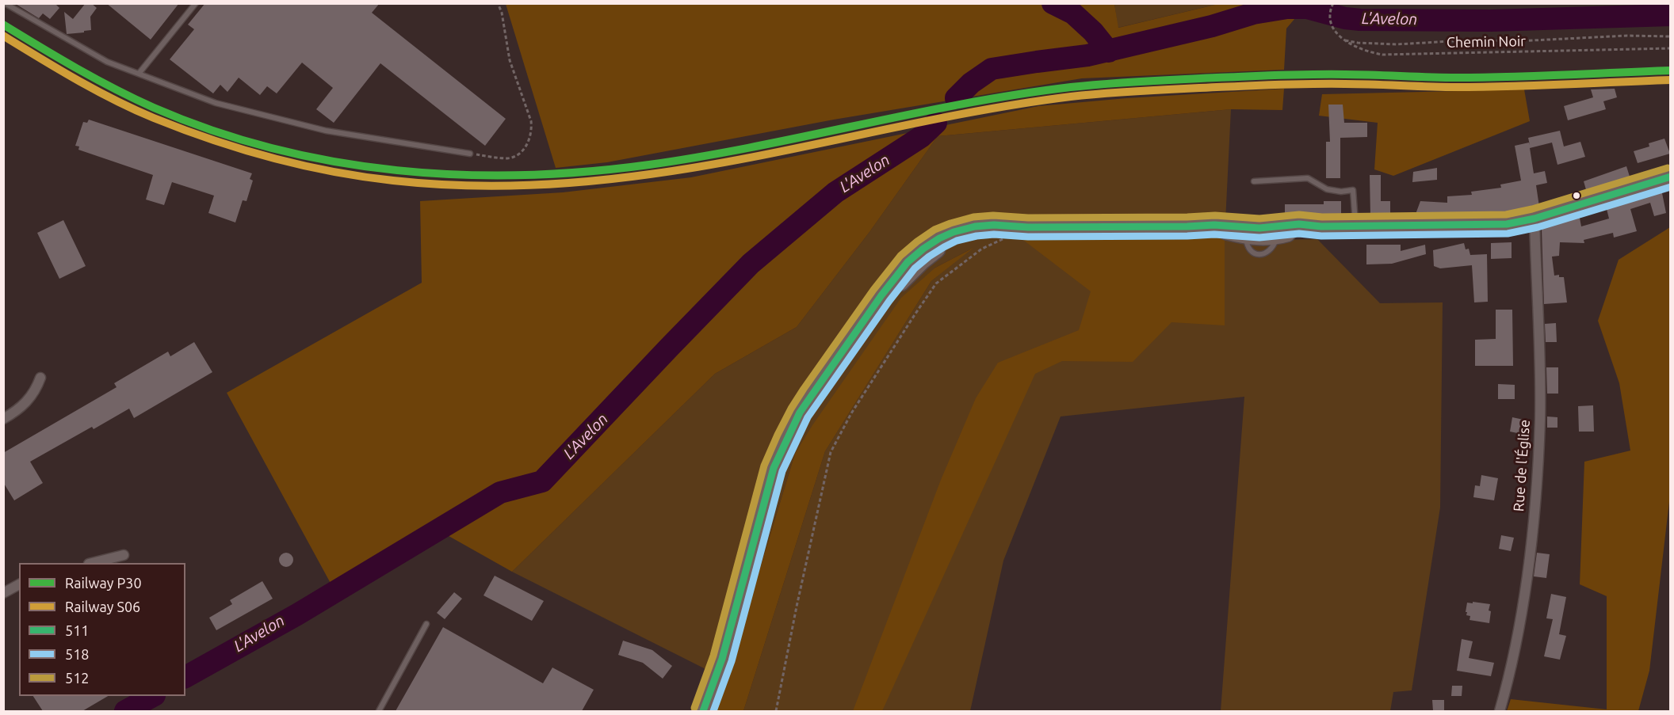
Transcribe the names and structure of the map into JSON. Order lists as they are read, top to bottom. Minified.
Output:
{"streets":{"street":["Rue de l'Église"],"path":["Chemin Noir"]},"water":["L'Avelon"],"lines":["rail line P30","rail line S06","transit line 512","transit line 511","transit line 518"],"legend":["Railway P30","Railway S06","511","518","512"]}
